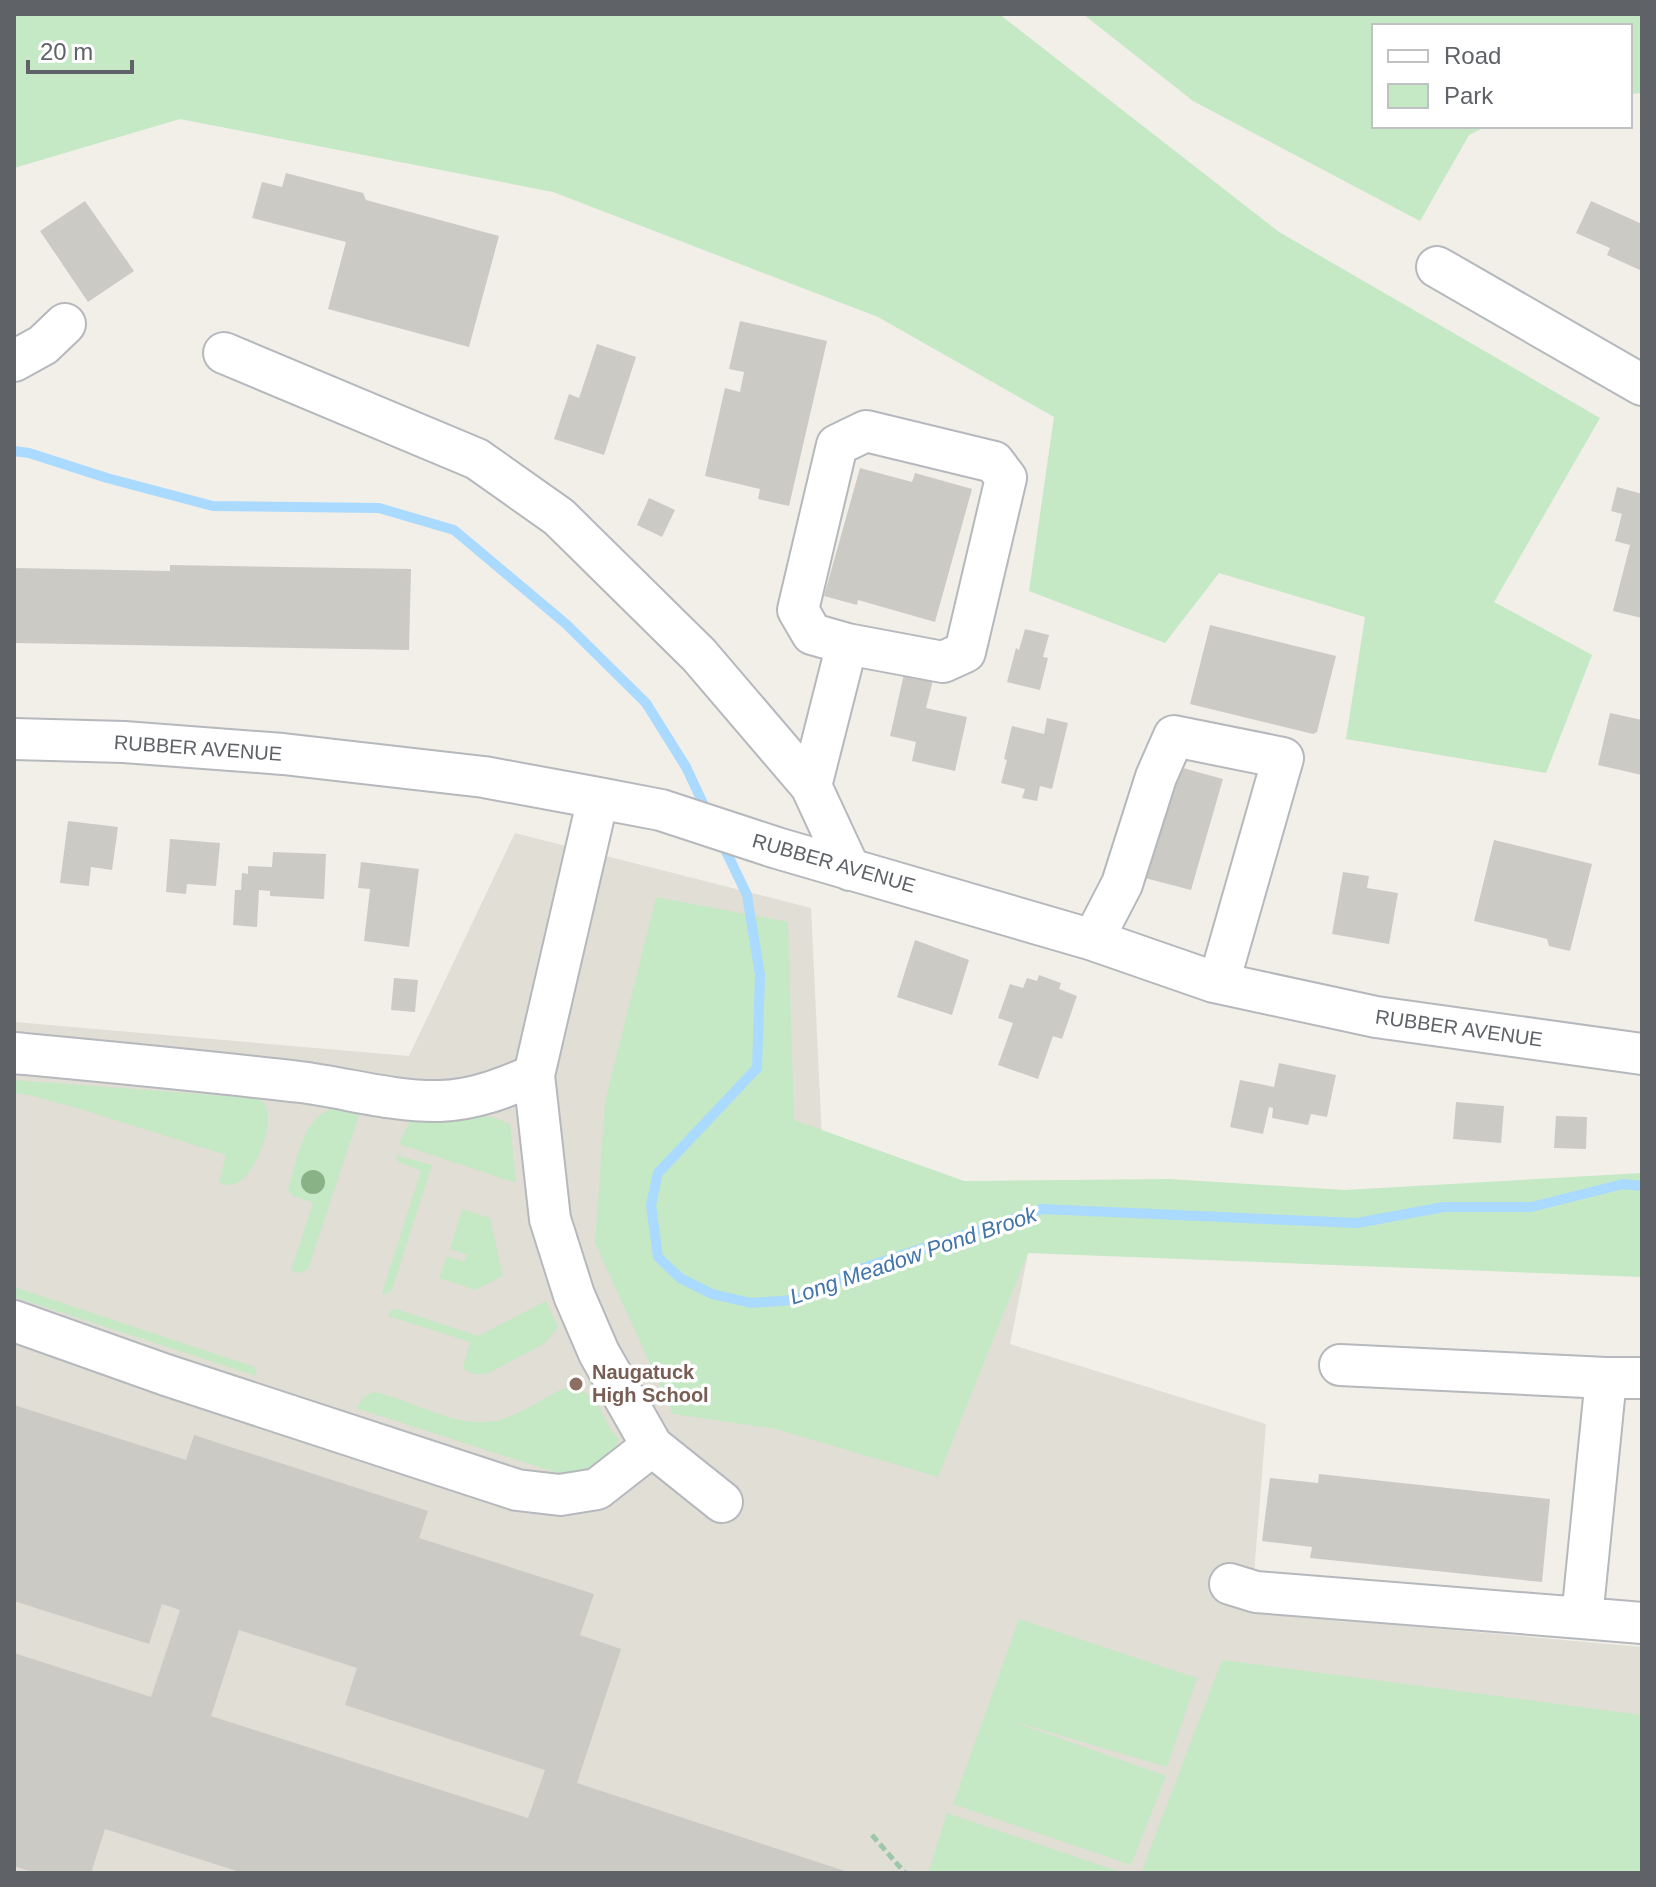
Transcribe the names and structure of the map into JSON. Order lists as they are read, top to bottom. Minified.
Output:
{"streets":{"street":["RUBBER AVENUE"]},"water":["Long Meadow Pond Brook"],"places":["Naugatuck High School"],"legend":["Road","Park"],"scale_bar":"20 m"}
